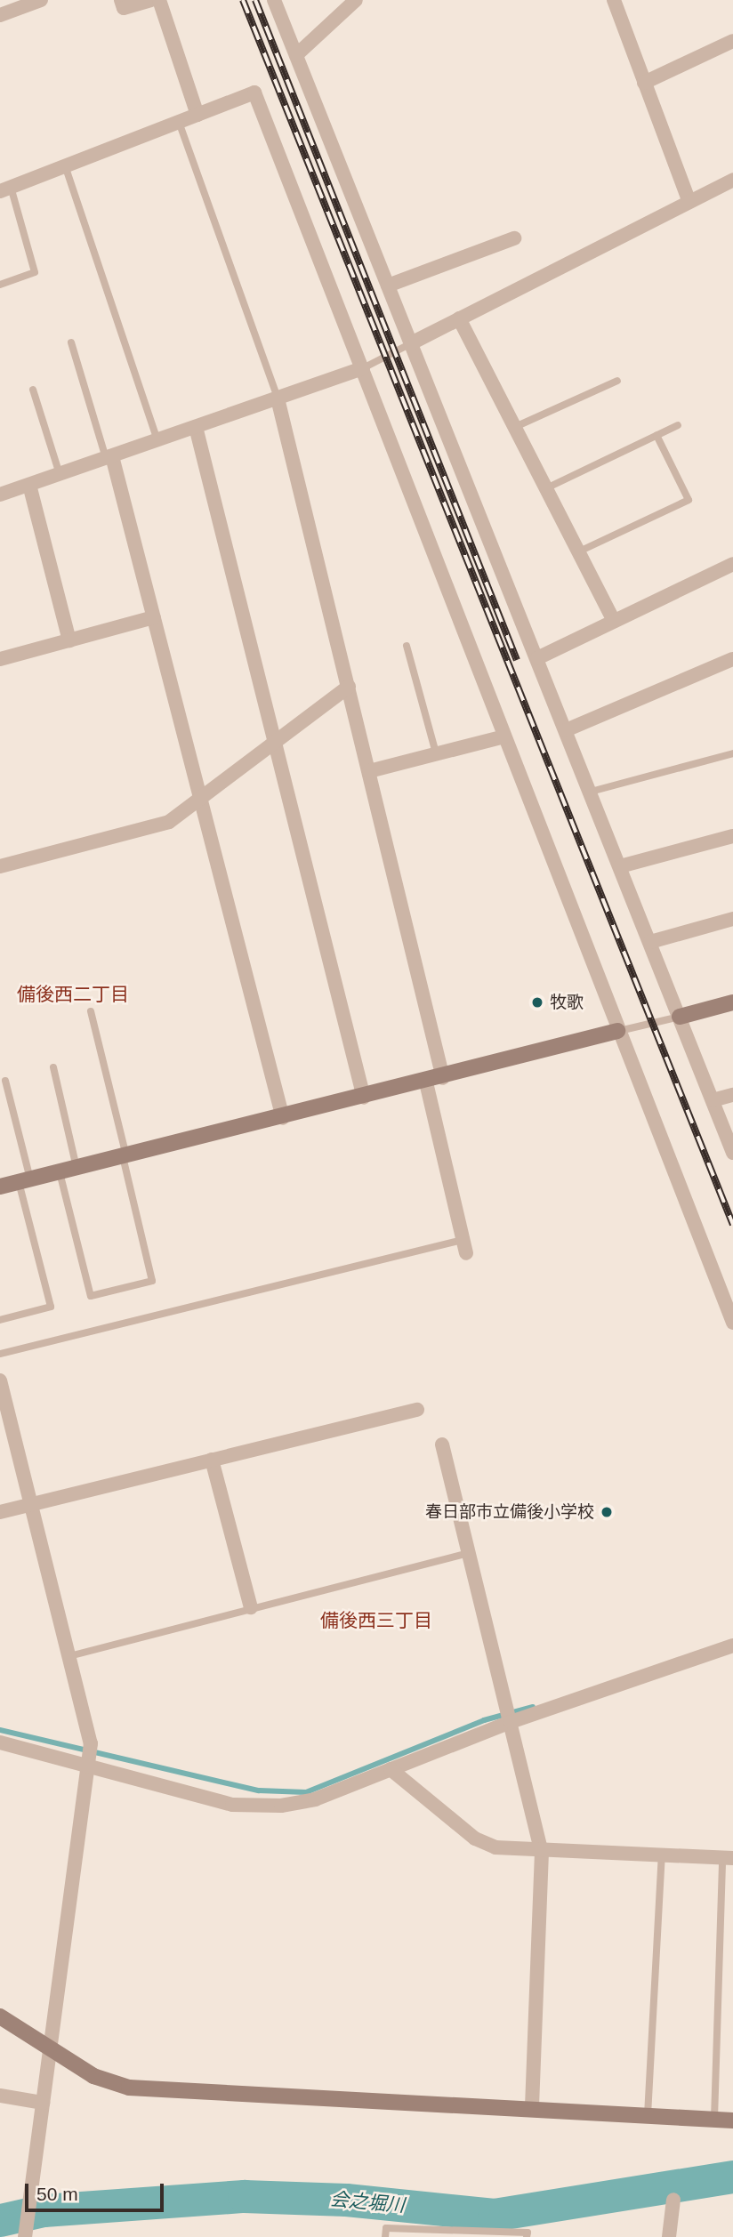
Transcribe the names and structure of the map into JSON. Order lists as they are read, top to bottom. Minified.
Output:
{"districts":["備後西二丁目","備後西三丁目"],"water":["会之堀川"],"places":["牧歌","春日部市立備後小学校"],"scale_bar":"50 m"}
